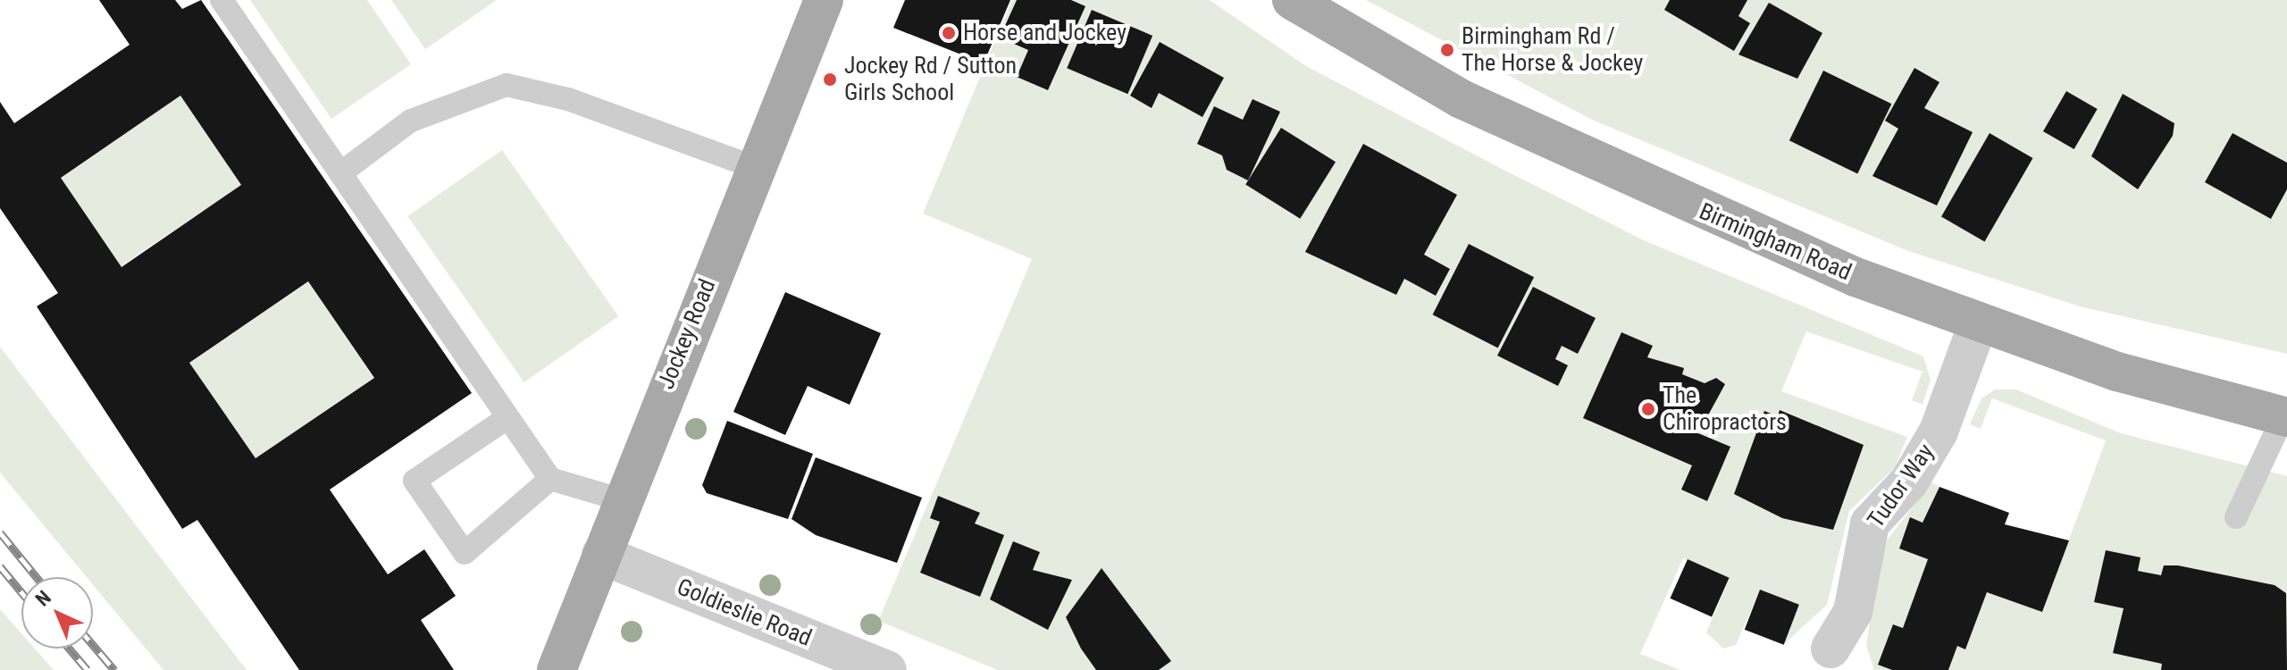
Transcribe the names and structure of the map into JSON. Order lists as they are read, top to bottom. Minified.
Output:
{"streets":{"main road":["Birmingham Road","Jockey Road"],"street":["Tudor Way","Goldieslie Road"]},"crossings":[["Birmingham Road","Tudor Way"],["Jockey Road","Goldieslie Road"]],"places":["Horse and Jockey","Birmingham Rd / The Horse & Jockey","Jockey Rd / Sutton Girls School","The Chiropractors"],"north":"top left"}
